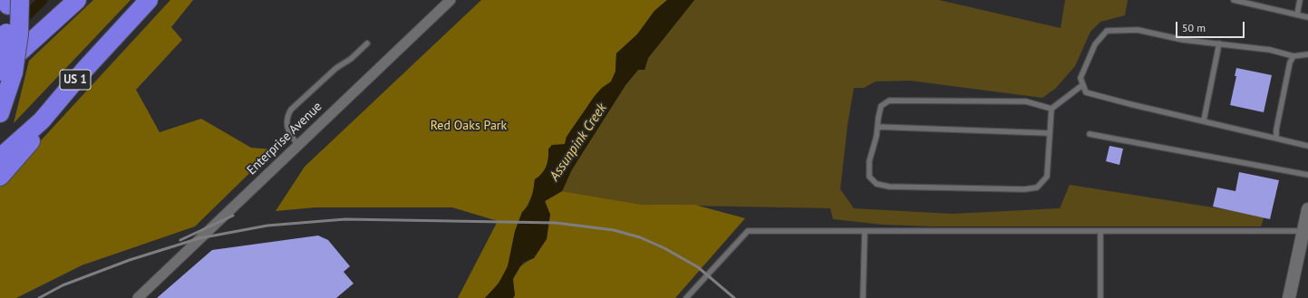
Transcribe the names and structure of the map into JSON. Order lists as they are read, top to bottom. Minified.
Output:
{"streets":{"highway":["US 1"],"street":["Enterprise Avenue"]},"water":["Assunpink Creek"],"parks":["Red Oaks Park"],"scale_bar":"50 m"}
